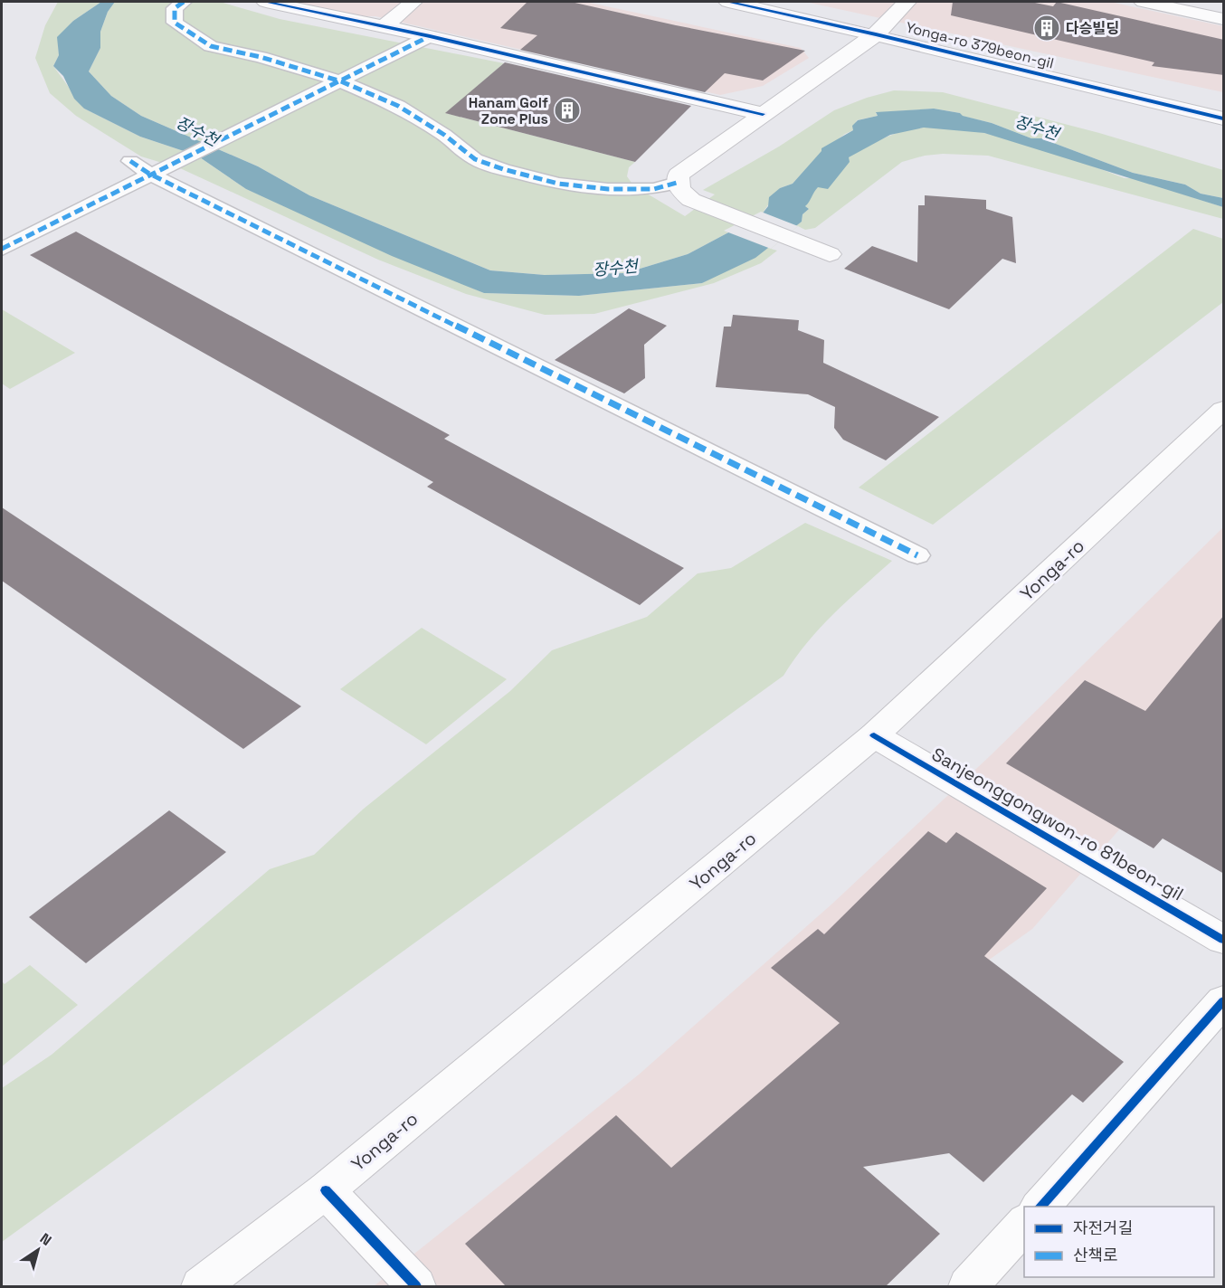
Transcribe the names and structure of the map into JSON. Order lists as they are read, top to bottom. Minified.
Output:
{"streets":{"street":["Yonga-ro 379beon-gil","Yonga-ro","Sanjeonggongwon-ro 81beon-gil"]},"crossings":[["Yonga-ro","Sanjeonggongwon-ro 81beon-gil"]],"water":["장수천"],"places":{"building":["다승빌딩","Hanam Golf Zone Plus"]},"legend":["자전거길","산책로"],"north":"top right"}
